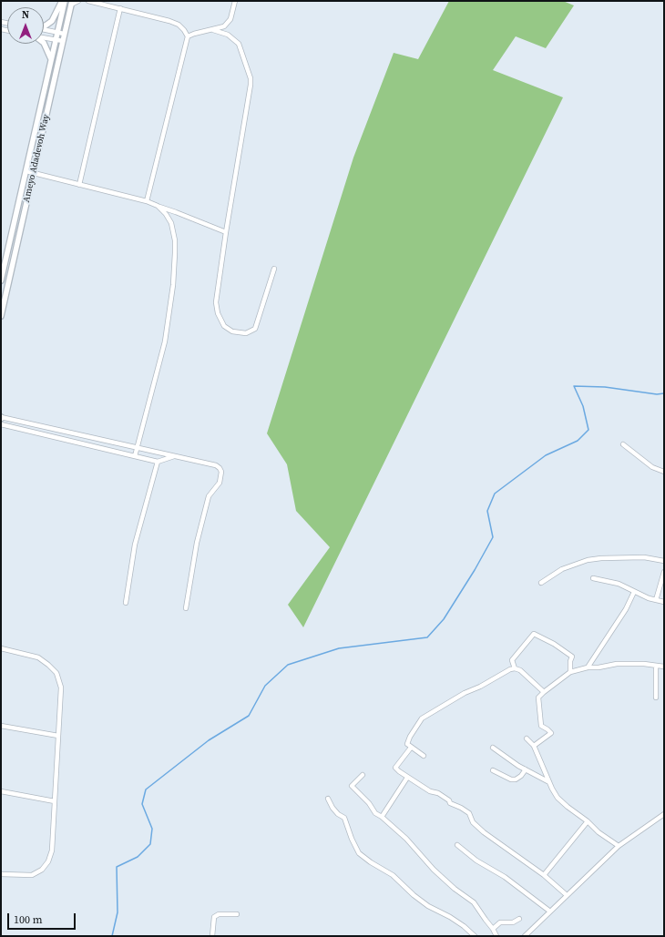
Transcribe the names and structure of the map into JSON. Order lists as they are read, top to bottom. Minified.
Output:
{"streets":{"street":["Ameyo Adadevoh Way"]},"scale_bar":"100 m","north":"top"}
